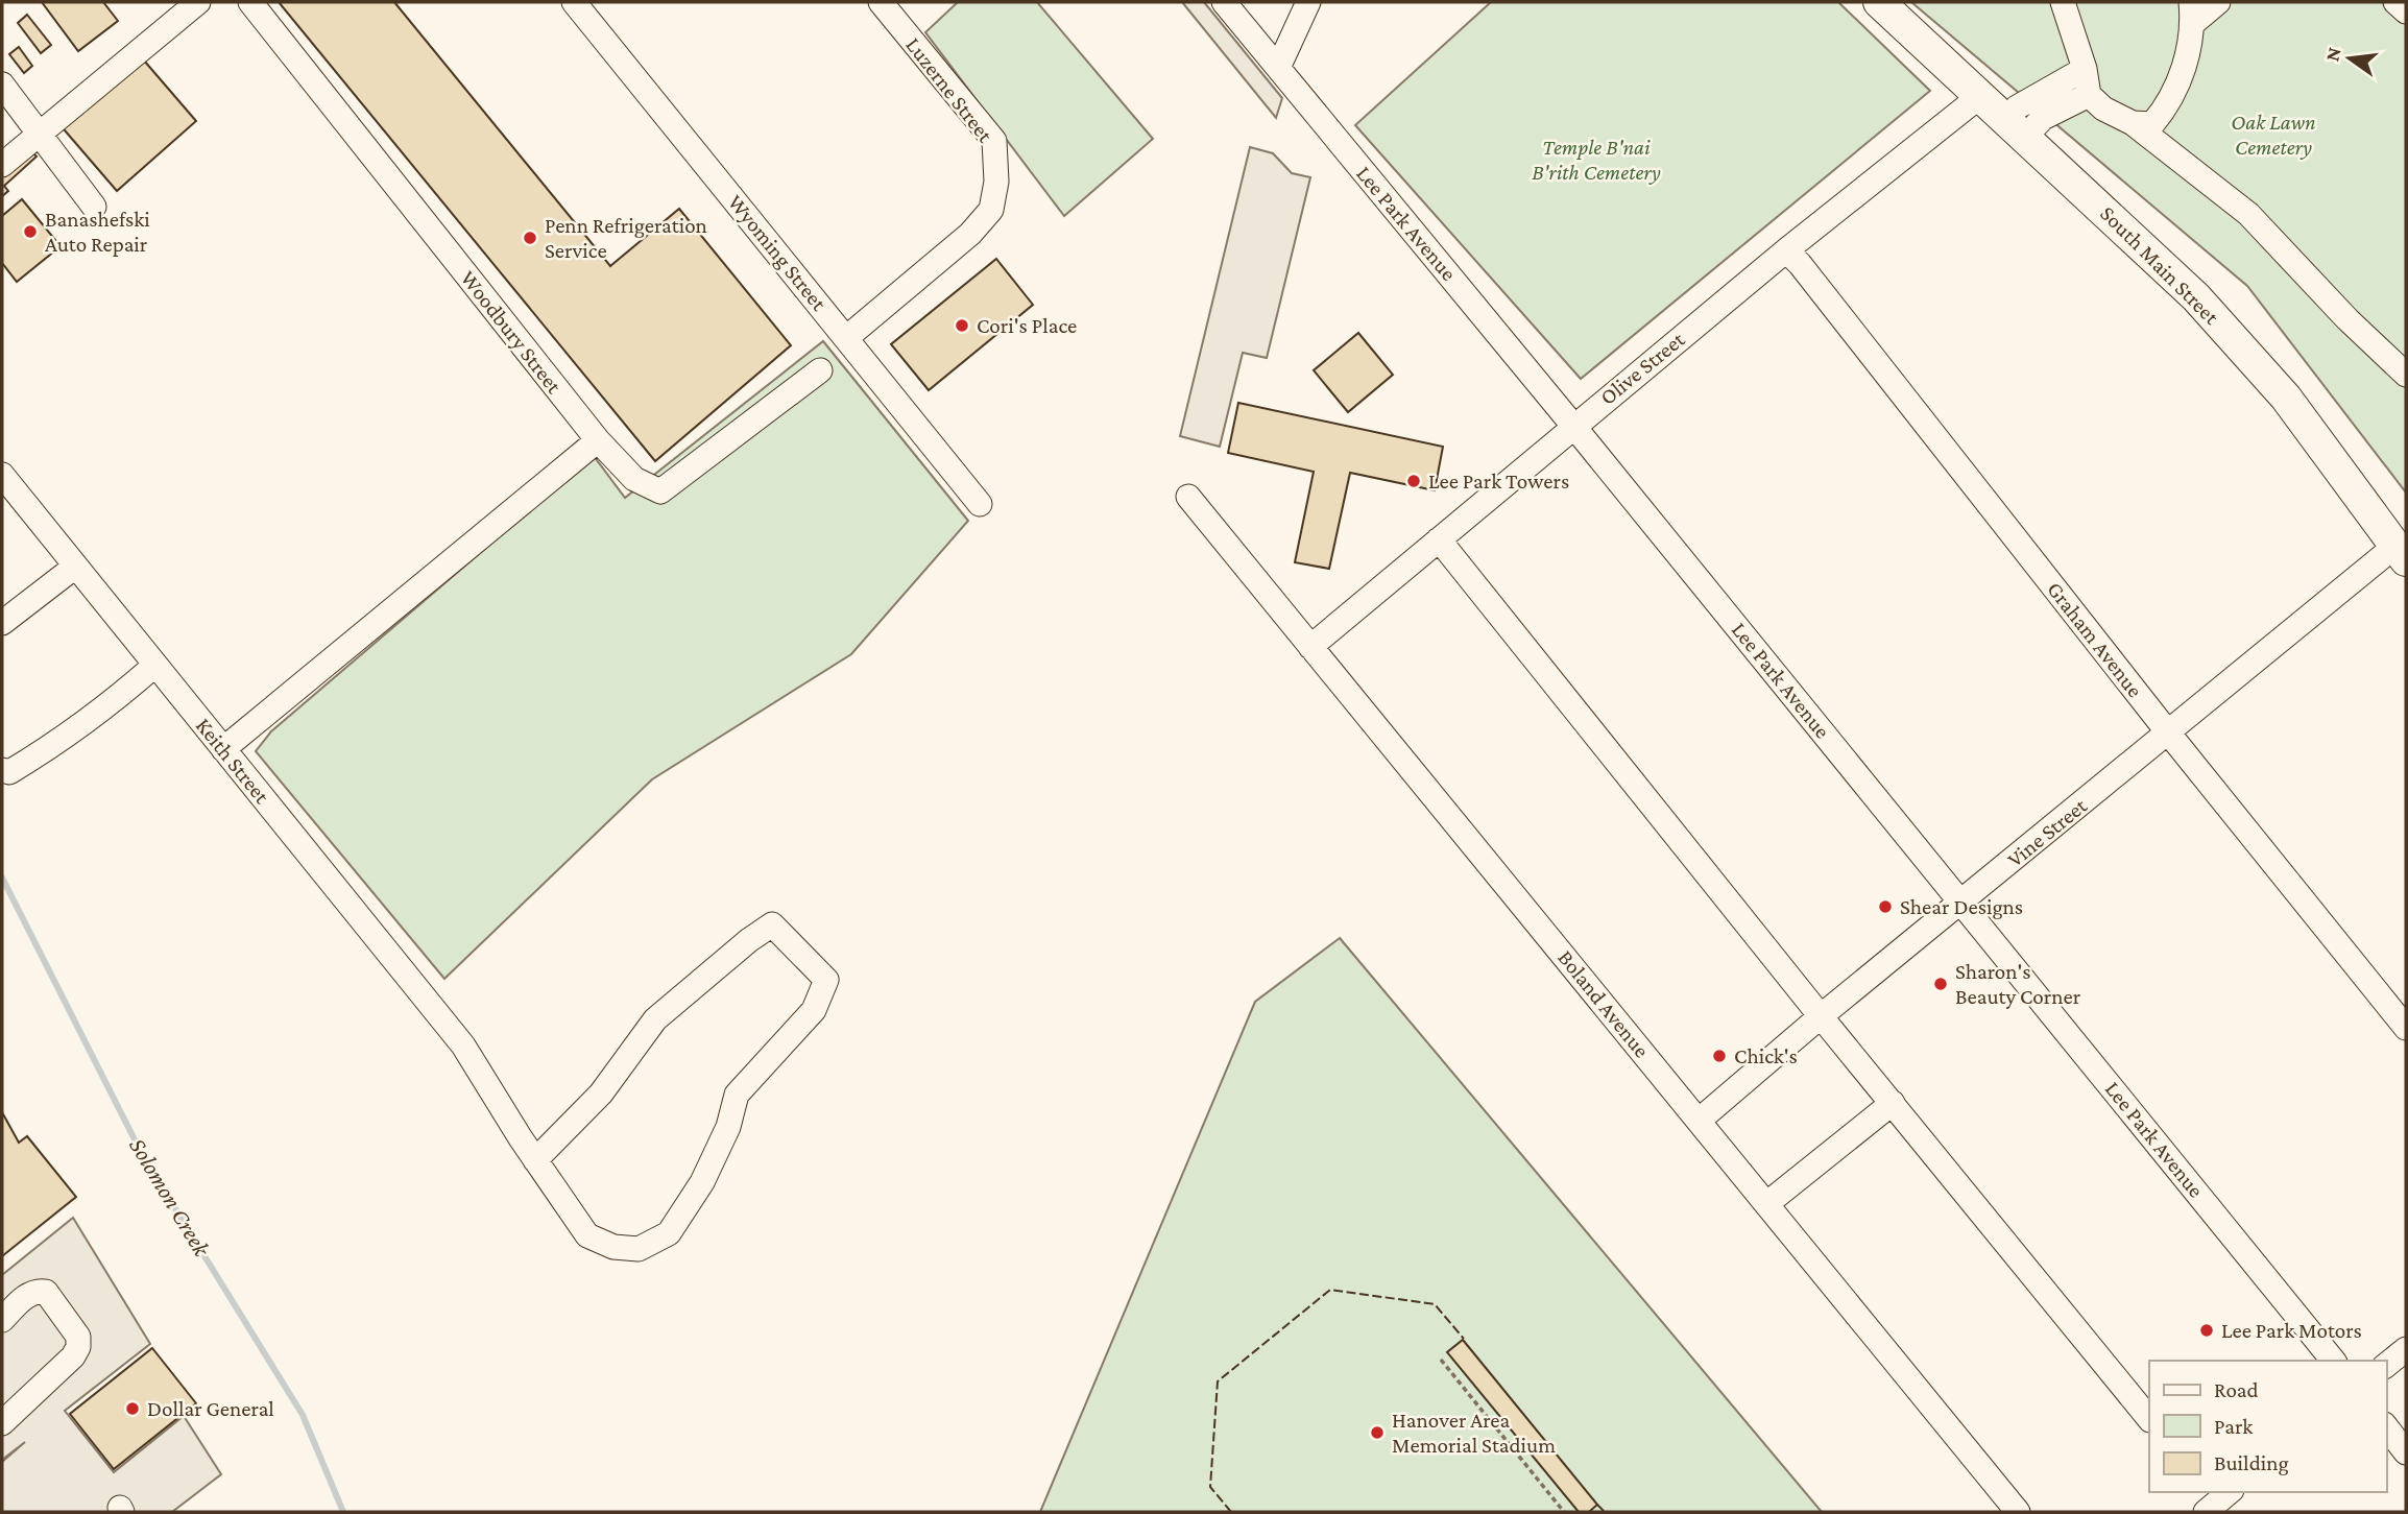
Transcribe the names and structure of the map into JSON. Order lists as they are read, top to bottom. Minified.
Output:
{"streets":{"main road":["South Main Street"],"street":["Luzerne Street","Lee Park Avenue","Wyoming Street","Woodbury Street","Olive Street","Graham Avenue","Keith Street","Vine Street","Boland Avenue"]},"crossings":[["Luzerne Street","Wyoming Street"],["Lee Park Avenue","Olive Street"],["Lee Park Avenue","Vine Street"],["South Main Street","Olive Street"],["South Main Street","Vine Street"],["Olive Street","Graham Avenue"],["Olive Street","Boland Avenue"],["Graham Avenue","Vine Street"],["Vine Street","Boland Avenue"]],"water":["Solomon Creek"],"parks":["Oak Lawn Cemetery","Temple B'nai B'rith Cemetery"],"places":["Banashefski Auto Repair","Penn Refrigeration Service","Cori's Place","Lee Park Towers","Shear Designs","Sharon's Beauty Corner","Chick's","Lee Park Motors","Dollar General","Hanover Area Memorial Stadium"],"legend":["Road","Park","Building"],"north":"left"}
